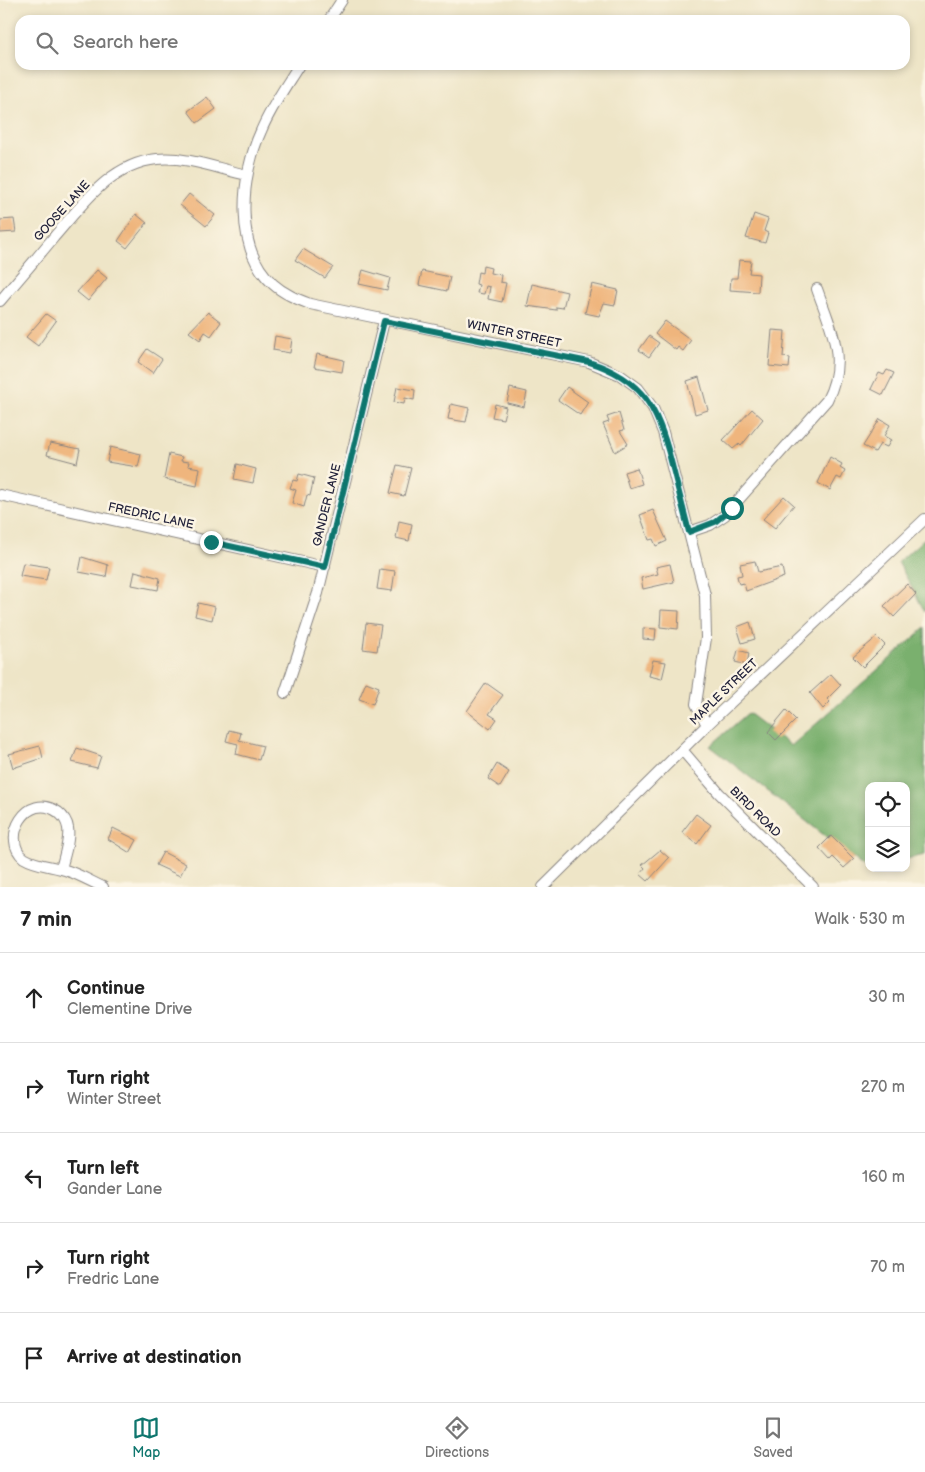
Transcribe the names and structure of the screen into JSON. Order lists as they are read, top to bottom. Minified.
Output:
{"streets":{"street":["GOOSE LANE","WINTER STREET","GANDER LANE","FREDRIC LANE","MAPLE STREET","BIRD ROAD"]},"crossings":[["GOOSE LANE","WINTER STREET"],["WINTER STREET","GANDER LANE"],["WINTER STREET","MAPLE STREET"],["GANDER LANE","FREDRIC LANE"],["MAPLE STREET","BIRD ROAD"]],"page":{"search":"Search here","heading":["7 min","Walk · 530 m"],"list":[["Continue","Clementine Drive","30 m"],["Turn right","Winter Street","270 m"],["Turn left","Gander Lane","160 m"],["Turn right","Fredric Lane","70 m"],"Arrive at destination"],"nav":["Map","Directions","Saved"]}}
